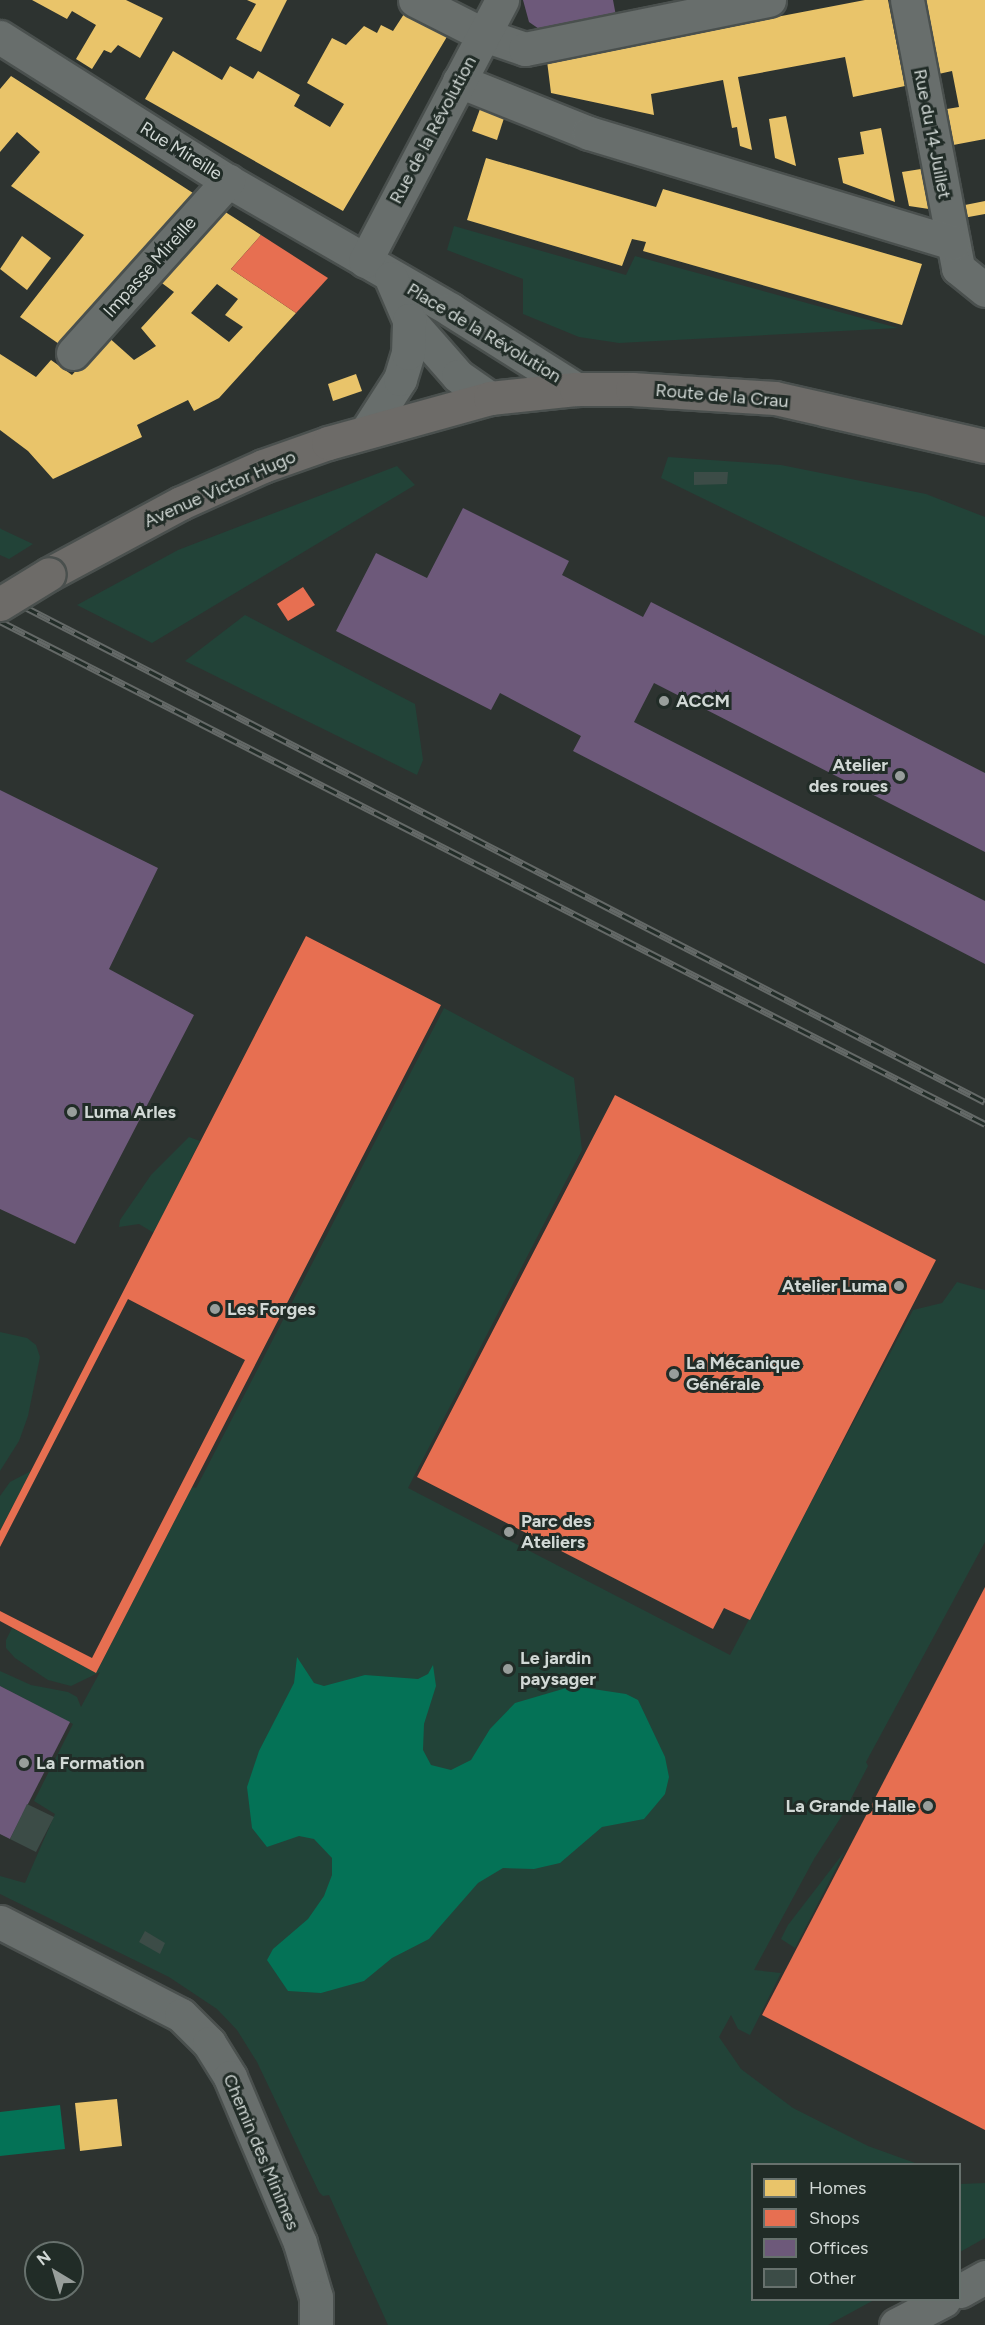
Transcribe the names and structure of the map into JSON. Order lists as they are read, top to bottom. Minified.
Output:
{"streets":{"main road":["Route de la Crau","Avenue Victor Hugo"],"street":["Rue de la Révolution","Rue du 14 Juillet","Rue Mireille","Impasse Mireille","Place de la Révolution","Chemin des Minimes"]},"crossings":[["Rue de la Révolution","Rue Mireille"],["Rue de la Révolution","Place de la Révolution"],["Rue Mireille","Impasse Mireille"],["Rue Mireille","Place de la Révolution"],["Place de la Révolution","Route de la Crau"],["Place de la Révolution","Avenue Victor Hugo"],["Route de la Crau","Avenue Victor Hugo"]],"places":["ACCM","Atelier des roues","Luma Arles","Atelier Luma","Les Forges","La Mécanique Générale","Parc des Ateliers","Le jardin paysager","La Formation","La Grande Halle"],"legend":["Homes","Shops","Offices","Other"],"north":"top left"}
